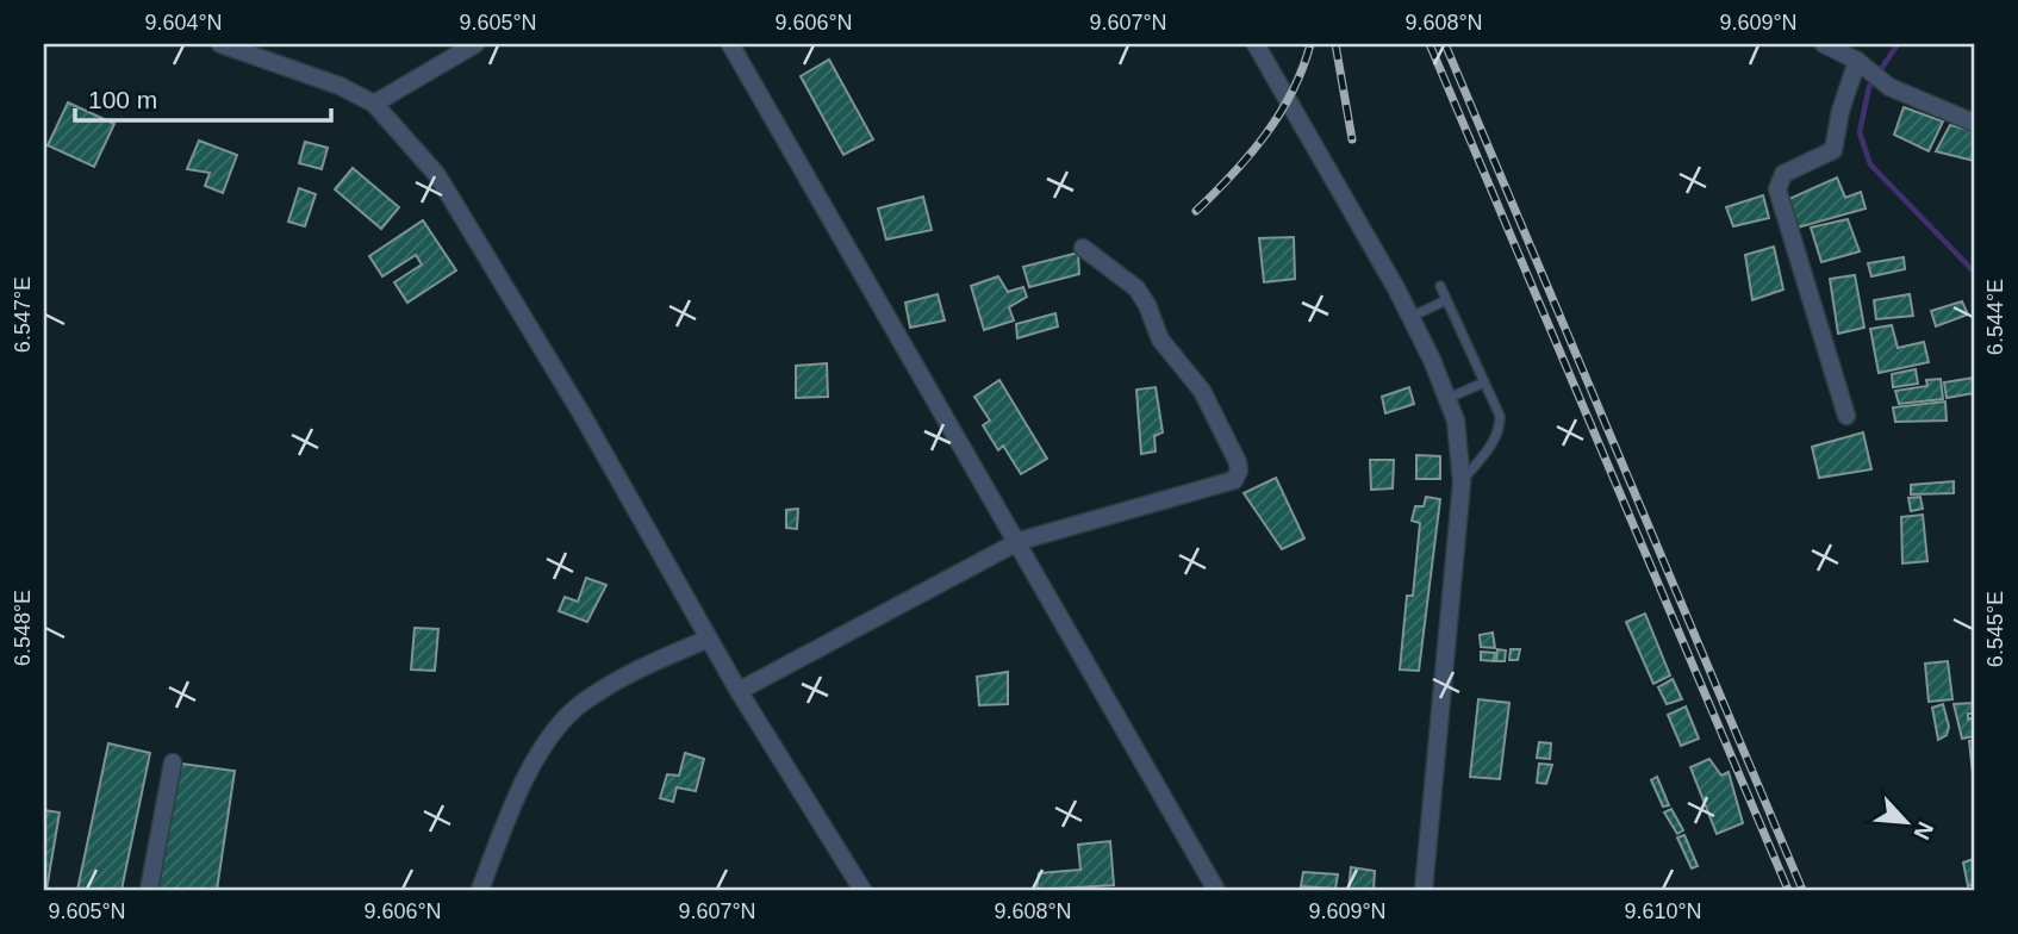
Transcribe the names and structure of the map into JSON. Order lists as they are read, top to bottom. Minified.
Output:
{"scale_bar":"100 m","north":"bottom right","coordinates":["9.604°N","9.605°N","9.606°N","9.607°N","9.608°N","9.609°N","6.547°E","6.544°E","6.548°E","6.545°E","9.610°N"]}
